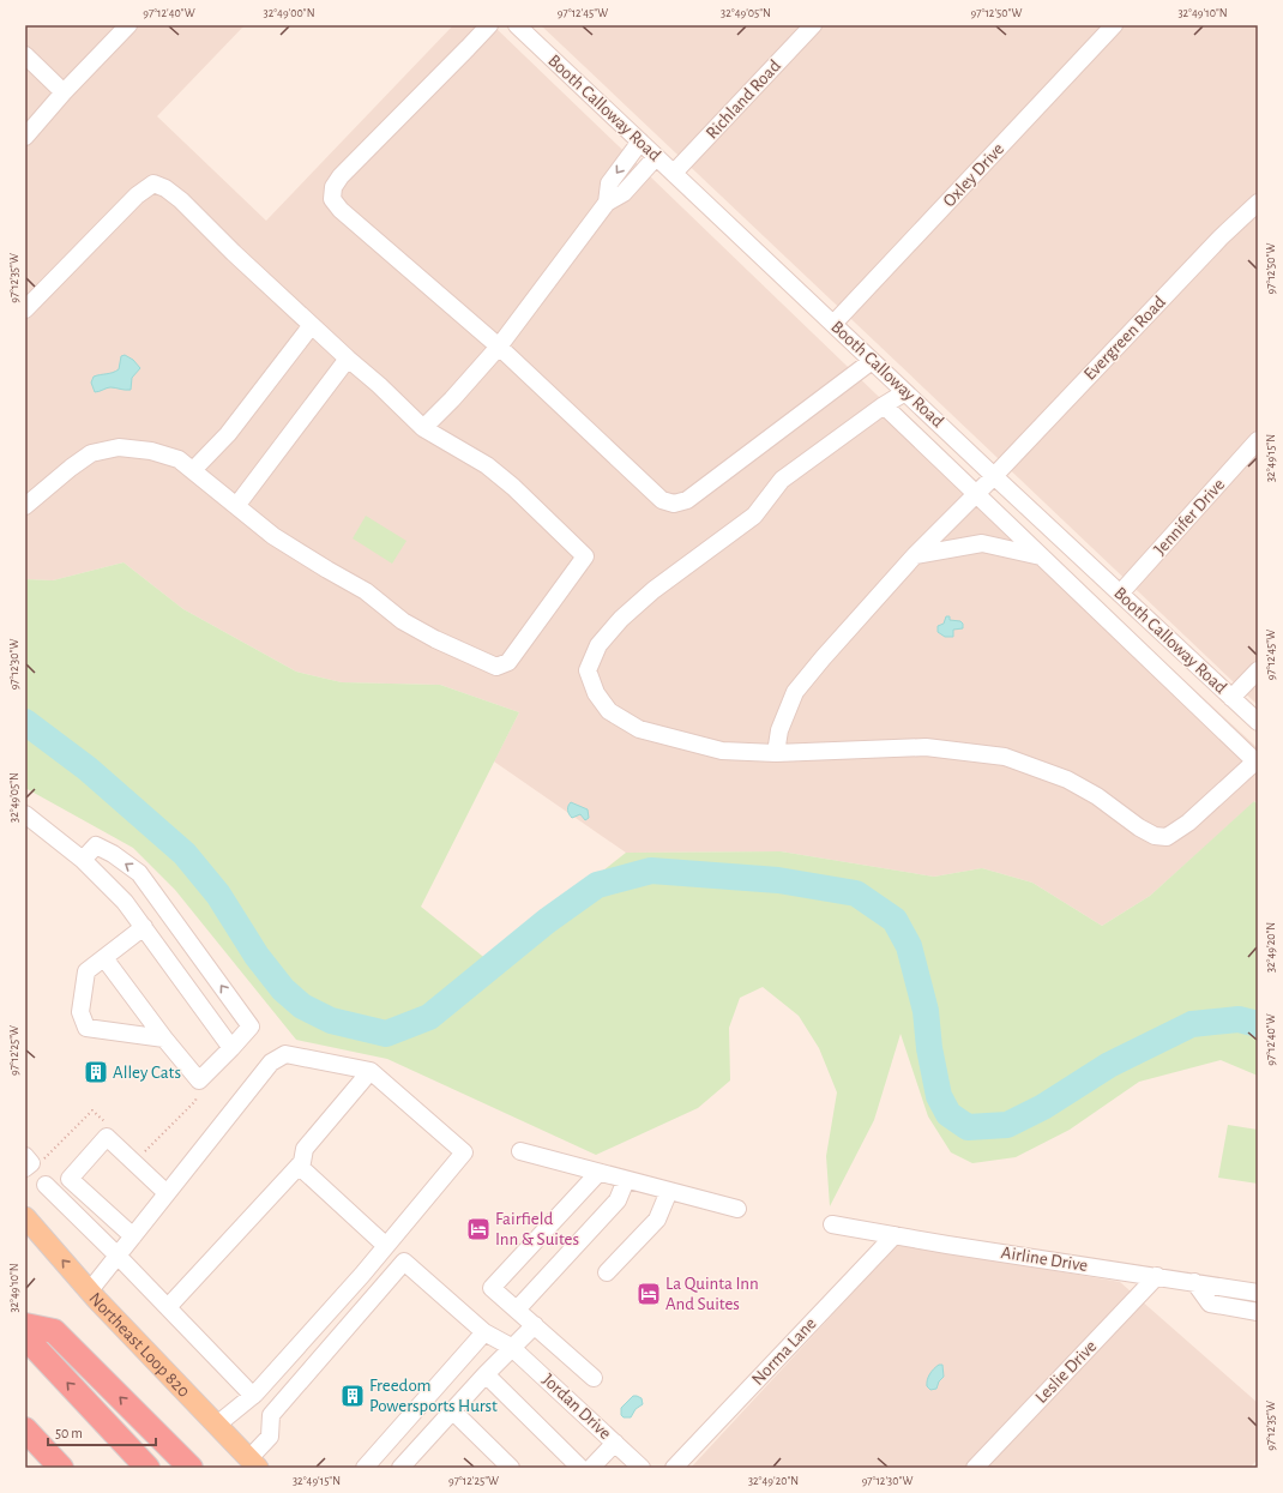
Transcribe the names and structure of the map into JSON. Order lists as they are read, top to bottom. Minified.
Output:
{"streets":{"main road":["Northeast Loop 820"],"street":["Richland Road","Booth Calloway Road","Oxley Drive","Evergreen Road","Jennifer Drive","Airline Drive","Norma Lane","Leslie Drive","Jordan Drive"]},"crossings":[["Richland Road","Booth Calloway Road"],["Booth Calloway Road","Oxley Drive"],["Booth Calloway Road","Evergreen Road"],["Booth Calloway Road","Jennifer Drive"],["Airline Drive","Norma Lane"],["Airline Drive","Leslie Drive"],["Northeast Loop 820","Jordan Drive"]],"places":{"building":["Alley Cats","Freedom Powersports Hurst"],"hotel":["Fairfield Inn & Suites","La Quinta Inn And Suites"]},"scale_bar":"50 m","coordinates":["97°12'40\"W","32°49'00\"N","97°12'45\"W","32°49'05\"N","97°12'50\"W","32°49'10\"N","97°12'35\"W","32°49'15\"N","97°12'30\"W","32°49'20\"N","97°12'25\"W"]}
